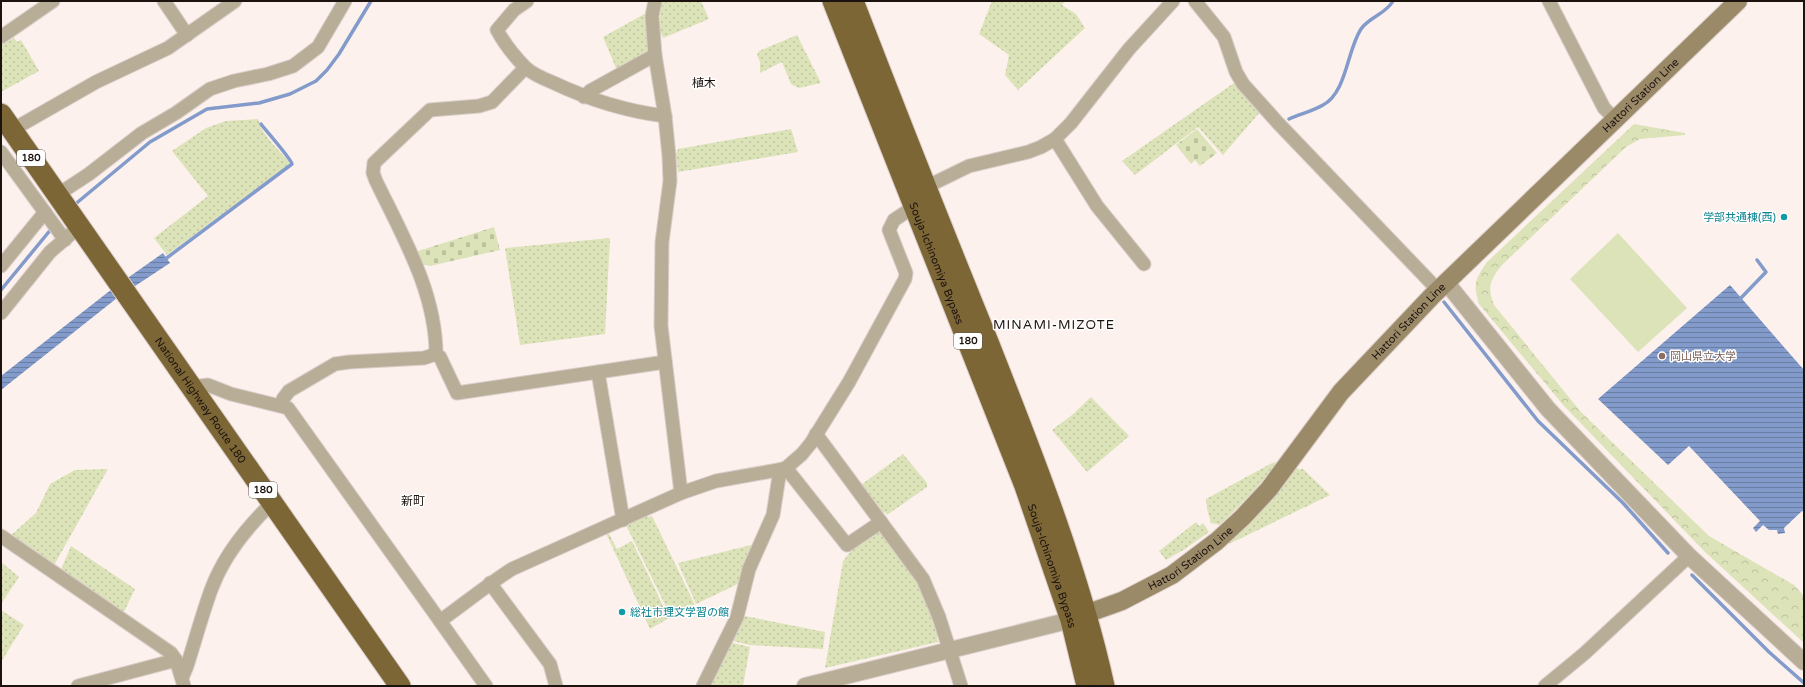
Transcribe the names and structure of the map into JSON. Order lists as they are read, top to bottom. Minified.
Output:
{"streets":{"highway":["180","Souja-Ichinomiya Bypass","National Highway Route 180"],"main road":["Hattori Station Line"]},"crossings":[["Hattori Station Line","Souja-Ichinomiya Bypass"]],"districts":["植木","MINAMI-MIZOTE","新町"],"places":["学部共通棟(西)","岡山県立大学","総社市理文学習の館"]}
